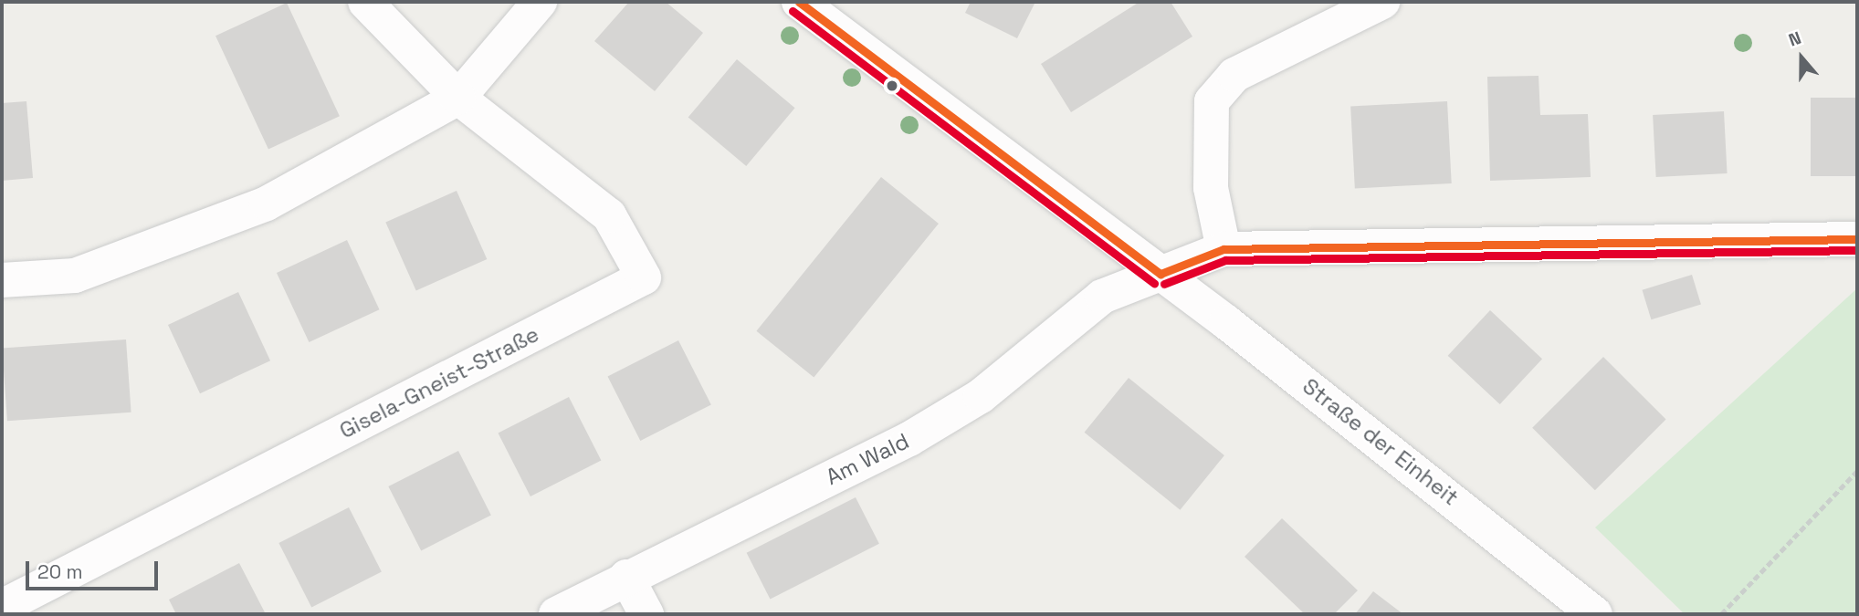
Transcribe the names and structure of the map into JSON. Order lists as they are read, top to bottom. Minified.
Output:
{"streets":{"street":["Gisela-Gneist-Straße","Straße der Einheit","Am Wald"]},"crossings":[["Straße der Einheit","Am Wald"]],"scale_bar":"20 m","north":"top"}
